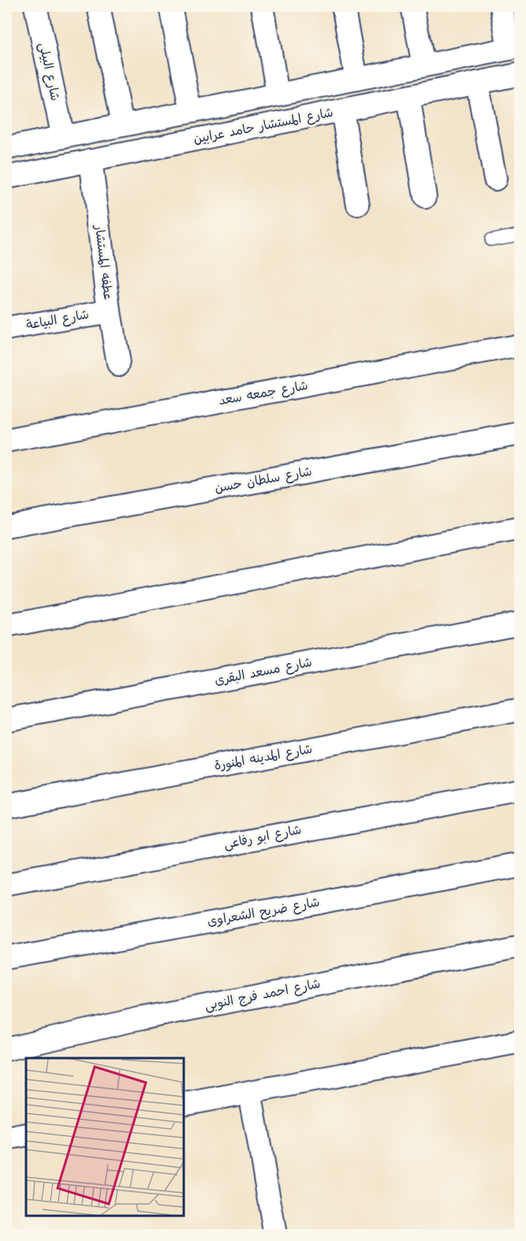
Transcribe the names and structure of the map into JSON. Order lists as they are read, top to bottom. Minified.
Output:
{"streets":{"street":["شارع البيلى","شارع المستشار حامد عرابين","عطفه المستشار","شارع البياعة","شارع جمعه سعد","شارع سلطان حسن","شارع مسعد البقرى","شارع المدينه المنورة","شارع ابو رفاعى","شارع ضريح الشعراوى","شارع احمد فرج النوبى"]},"crossings":[["شارع المستشار حامد عرابين","عطفه المستشار"],["عطفه المستشار","شارع البياعة"]]}
